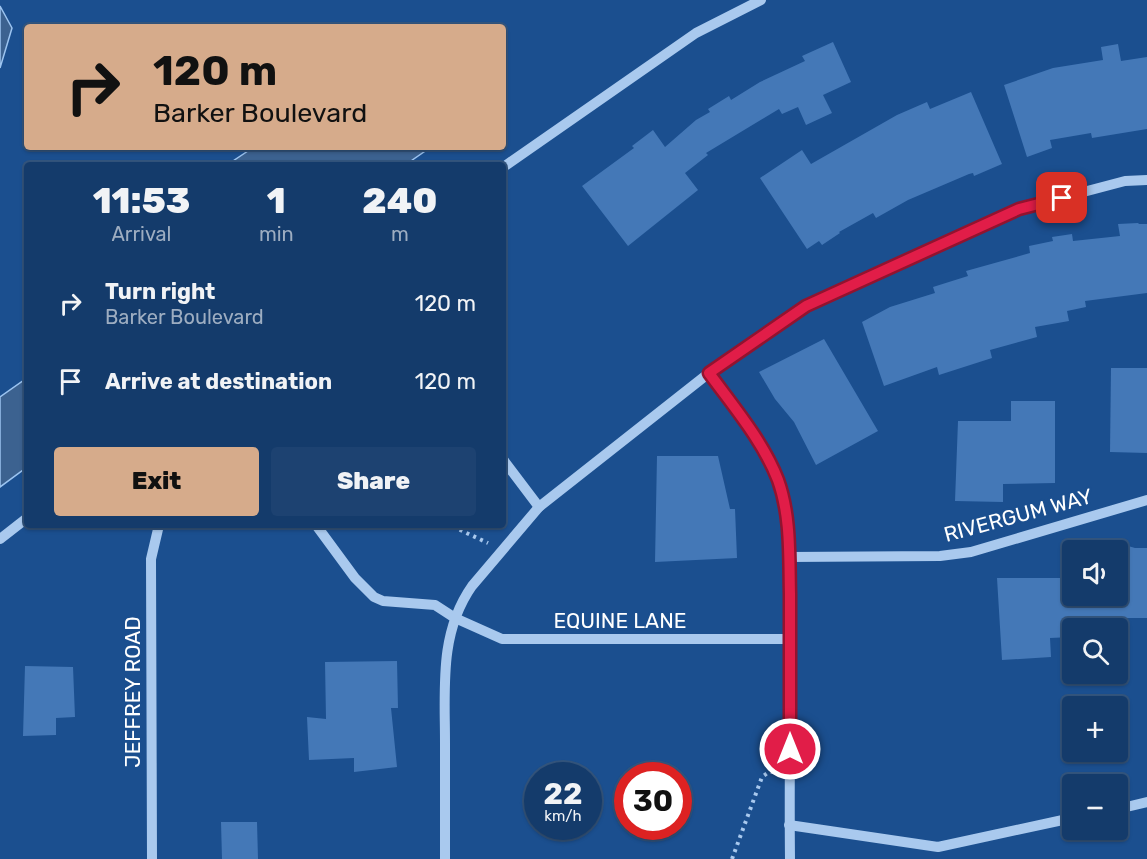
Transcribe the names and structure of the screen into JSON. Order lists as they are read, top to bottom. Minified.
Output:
{"streets":{"street":["RIVERGUM WAY","EQUINE LANE","JEFFREY ROAD"]},"page":{"turn":["120 m","Barker Boulevard"],"eta":["11:53","Arrival","1","min","240","m"],"list":[{"name":"Turn right","note":"Barker Boulevard","value":"120 m"},{"name":"Arrive at destination","value":"120 m"}],"buttons":["Exit","Share"],"map_buttons":["+","−"],"speed":"22 km/h","limit":"30"}}
